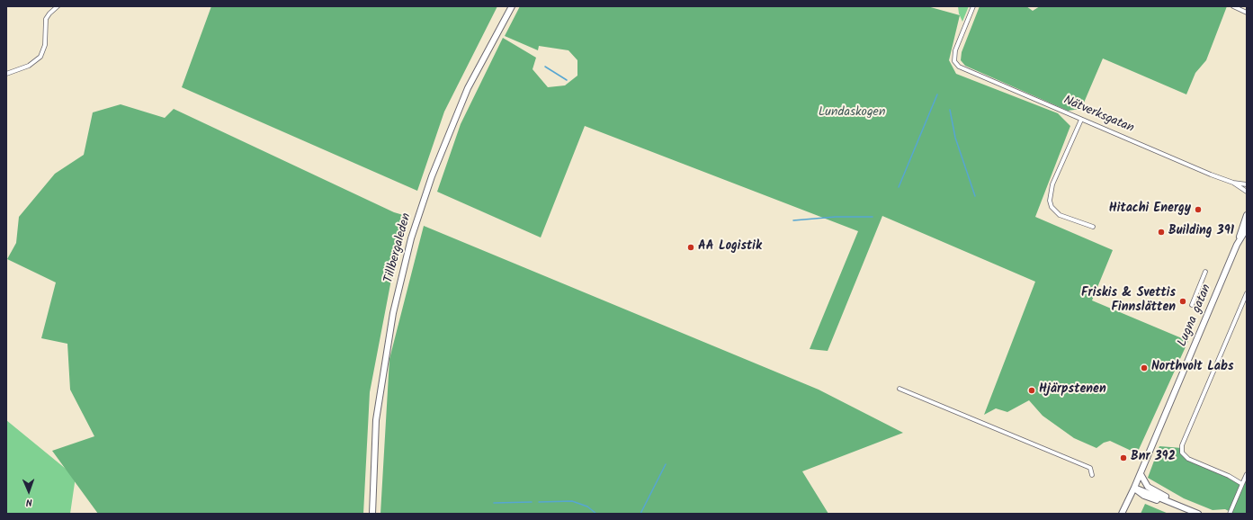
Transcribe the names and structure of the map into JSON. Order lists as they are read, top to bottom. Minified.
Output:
{"streets":{"main road":["Tillbergaleden","Lugna gatan"],"street":["Nätverksgatan"]},"parks":["Lundaskogen"],"places":["Hitachi Energy","Building 391","AA Logistik","Friskis & Svettis Finnslätten","Northvolt Labs","Hjärpstenen","Bnr 392"],"north":"bottom"}
